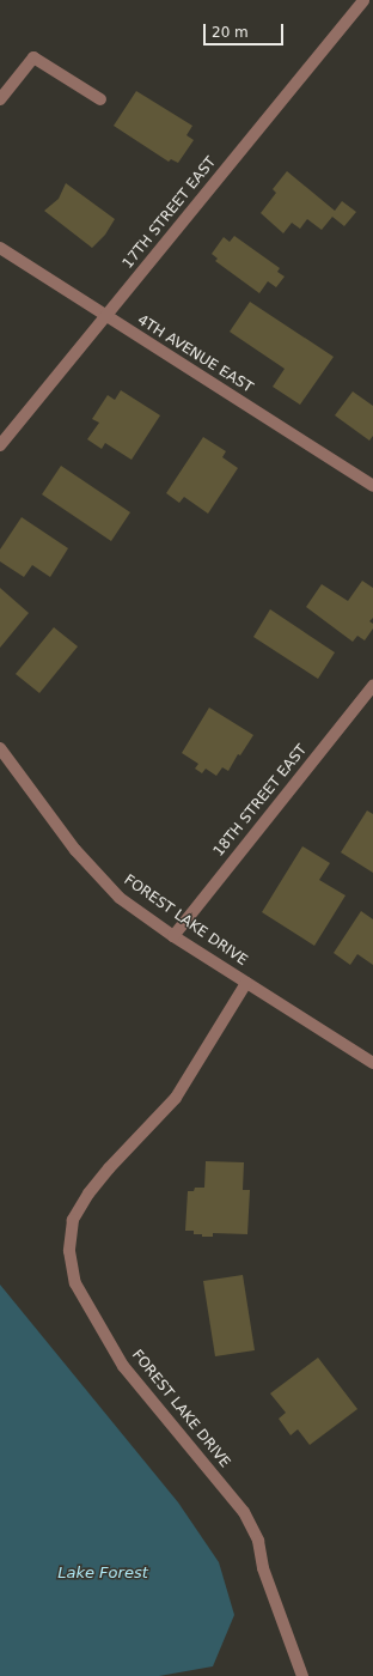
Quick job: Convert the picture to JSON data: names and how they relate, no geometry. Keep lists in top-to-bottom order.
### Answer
{
  "streets": {
    "street": [
      "17TH STREET EAST",
      "4TH AVENUE EAST",
      "18TH STREET EAST",
      "FOREST LAKE DRIVE"
    ]
  },
  "crossings": [
    ["17TH STREET EAST", "4TH AVENUE EAST"],
    ["18TH STREET EAST", "FOREST LAKE DRIVE"]
  ],
  "water": ["Lake Forest"],
  "scale_bar": "20 m"
}
